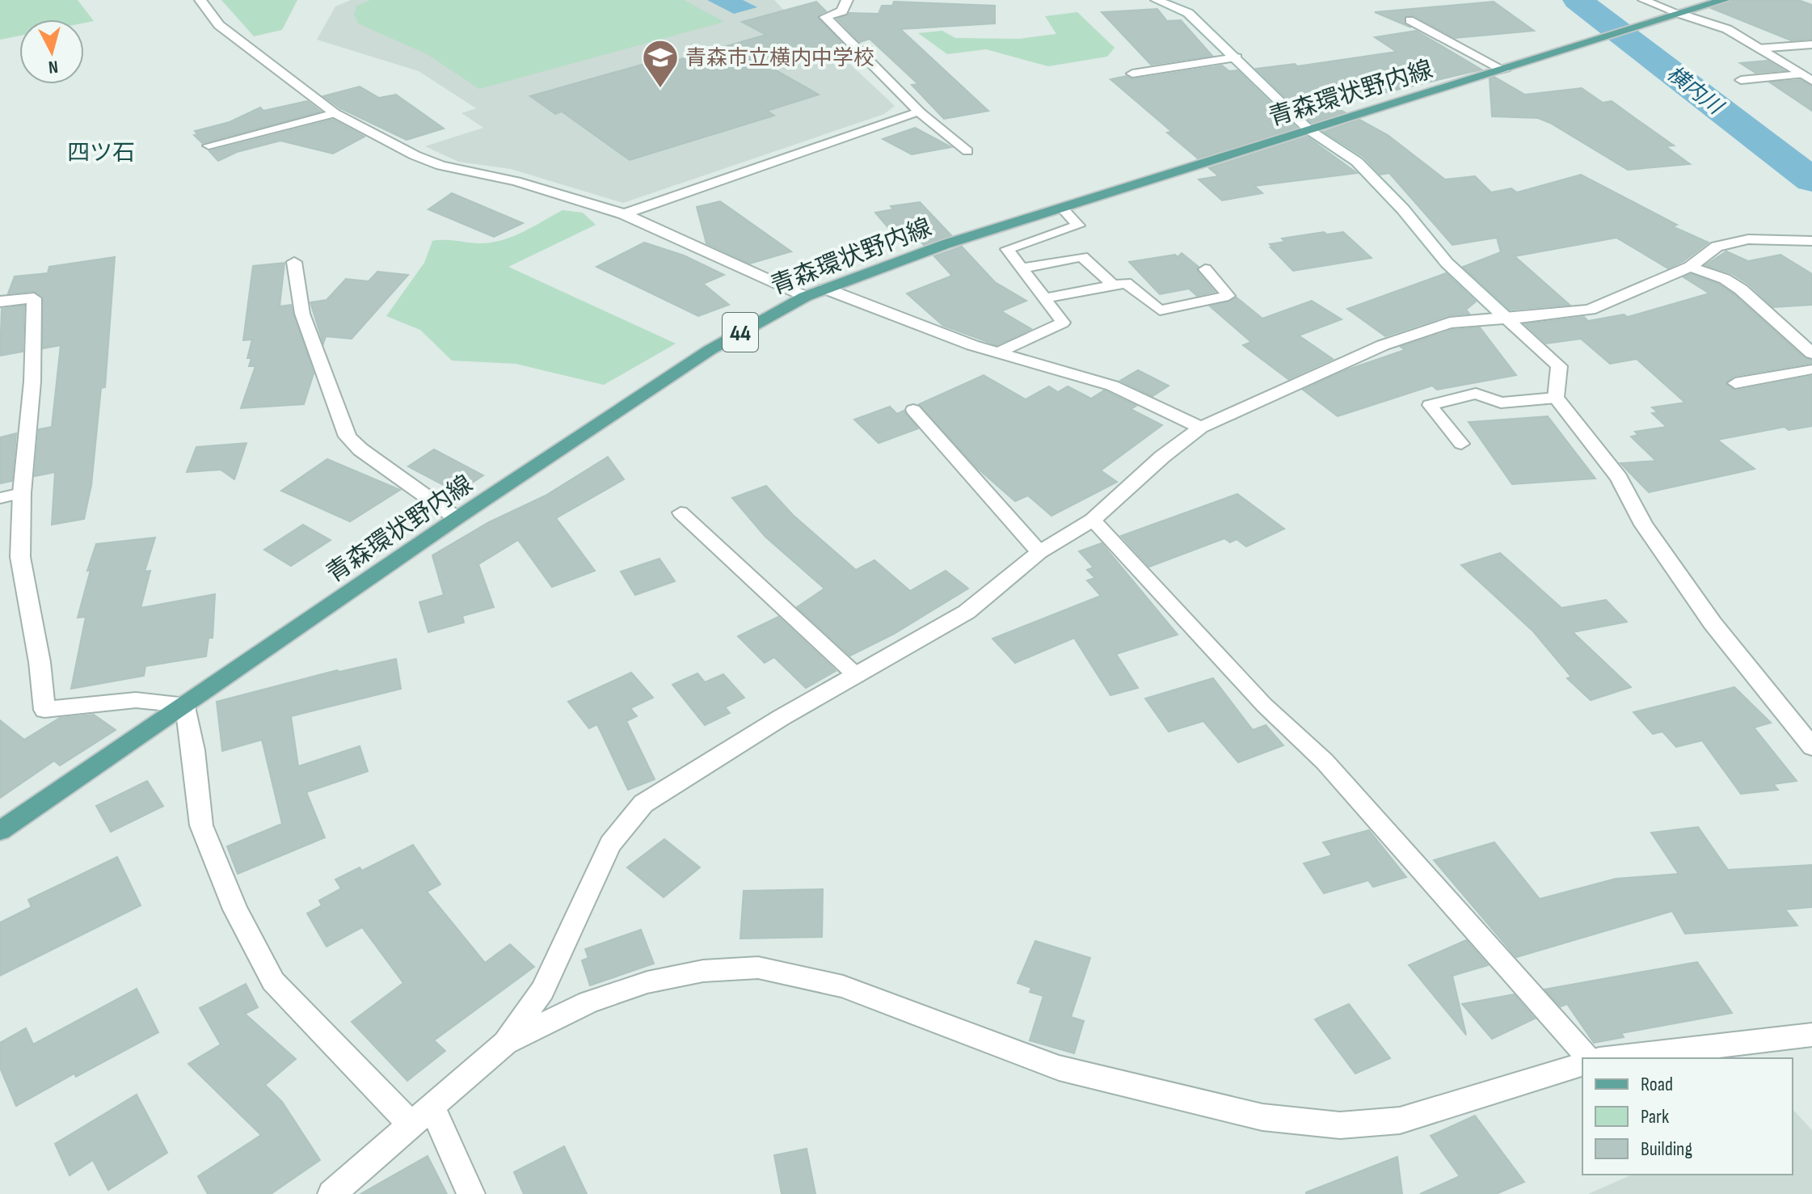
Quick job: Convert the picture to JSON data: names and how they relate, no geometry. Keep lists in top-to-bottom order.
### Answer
{
  "streets": {
    "main road": ["青森環状野内線", "44"]
  },
  "districts": ["四ツ石"],
  "water": ["横内川"],
  "places": {
    "school or university": ["青森市立横内中学校"]
  },
  "legend": ["Road", "Park", "Building"],
  "north": "bottom"
}
